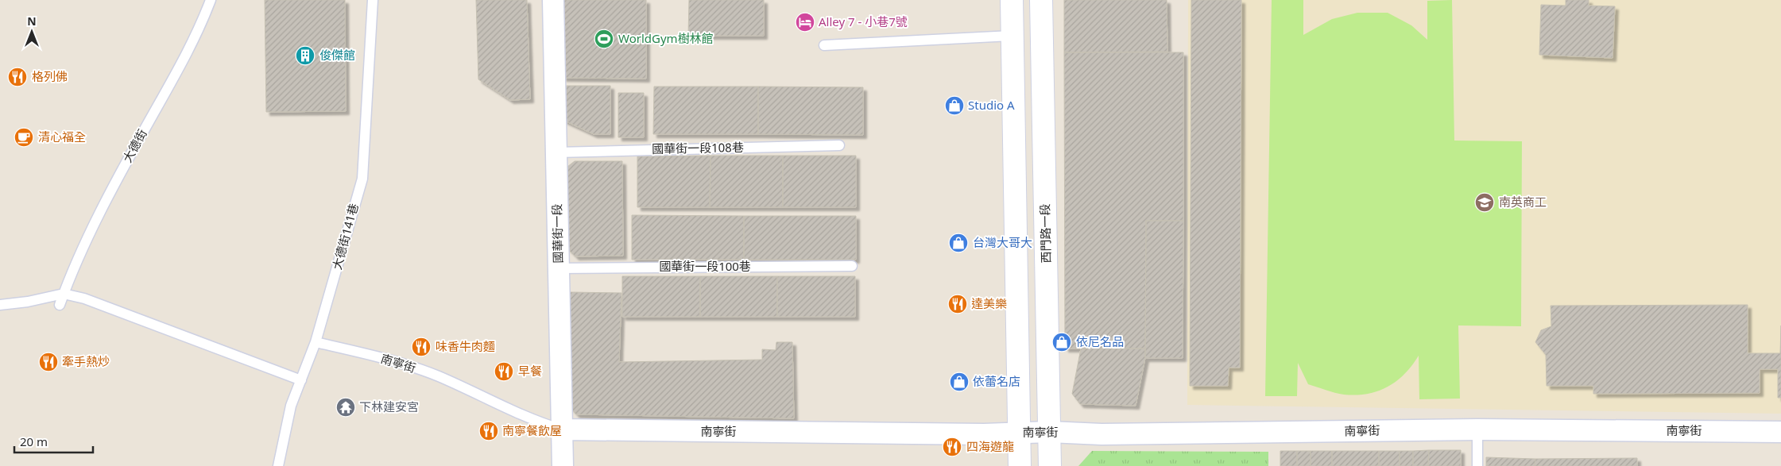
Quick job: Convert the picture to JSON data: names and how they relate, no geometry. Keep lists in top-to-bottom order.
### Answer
{
  "streets": {
    "street": ["國華街一段", "西門路一段", "南寧街"],
    "lane": [
      "大德街",
      "國華街一段108巷",
      "大德街141巷",
      "國華街一段100巷"
    ]
  },
  "crossings": [
    ["國華街一段108巷", "國華街一段"],
    ["國華街一段", "國華街一段100巷"],
    ["國華街一段", "南寧街"],
    ["西門路一段", "南寧街"],
    ["大德街141巷", "南寧街"]
  ],
  "places": {
    "hotel": ["Alley 7 - 小巷7號"],
    "sports": ["WorldGym樹林館"],
    "building": ["俊傑館"],
    "restaurant": [
      "格列佛",
      "達美樂",
      "味香牛肉麵",
      "牽手熱炒",
      "早餐",
      "南寧餐飲屋",
      "四海遊龍"
    ],
    "shop": [
      "Studio A",
      "台灣大哥大",
      "依尼名品",
      "依蕾名店"
    ],
    "cafe": ["清心福全"],
    "school or university": ["南英商工"],
    "temple": ["下林建安宮"]
  },
  "scale_bar": "20 m",
  "north": "top"
}
